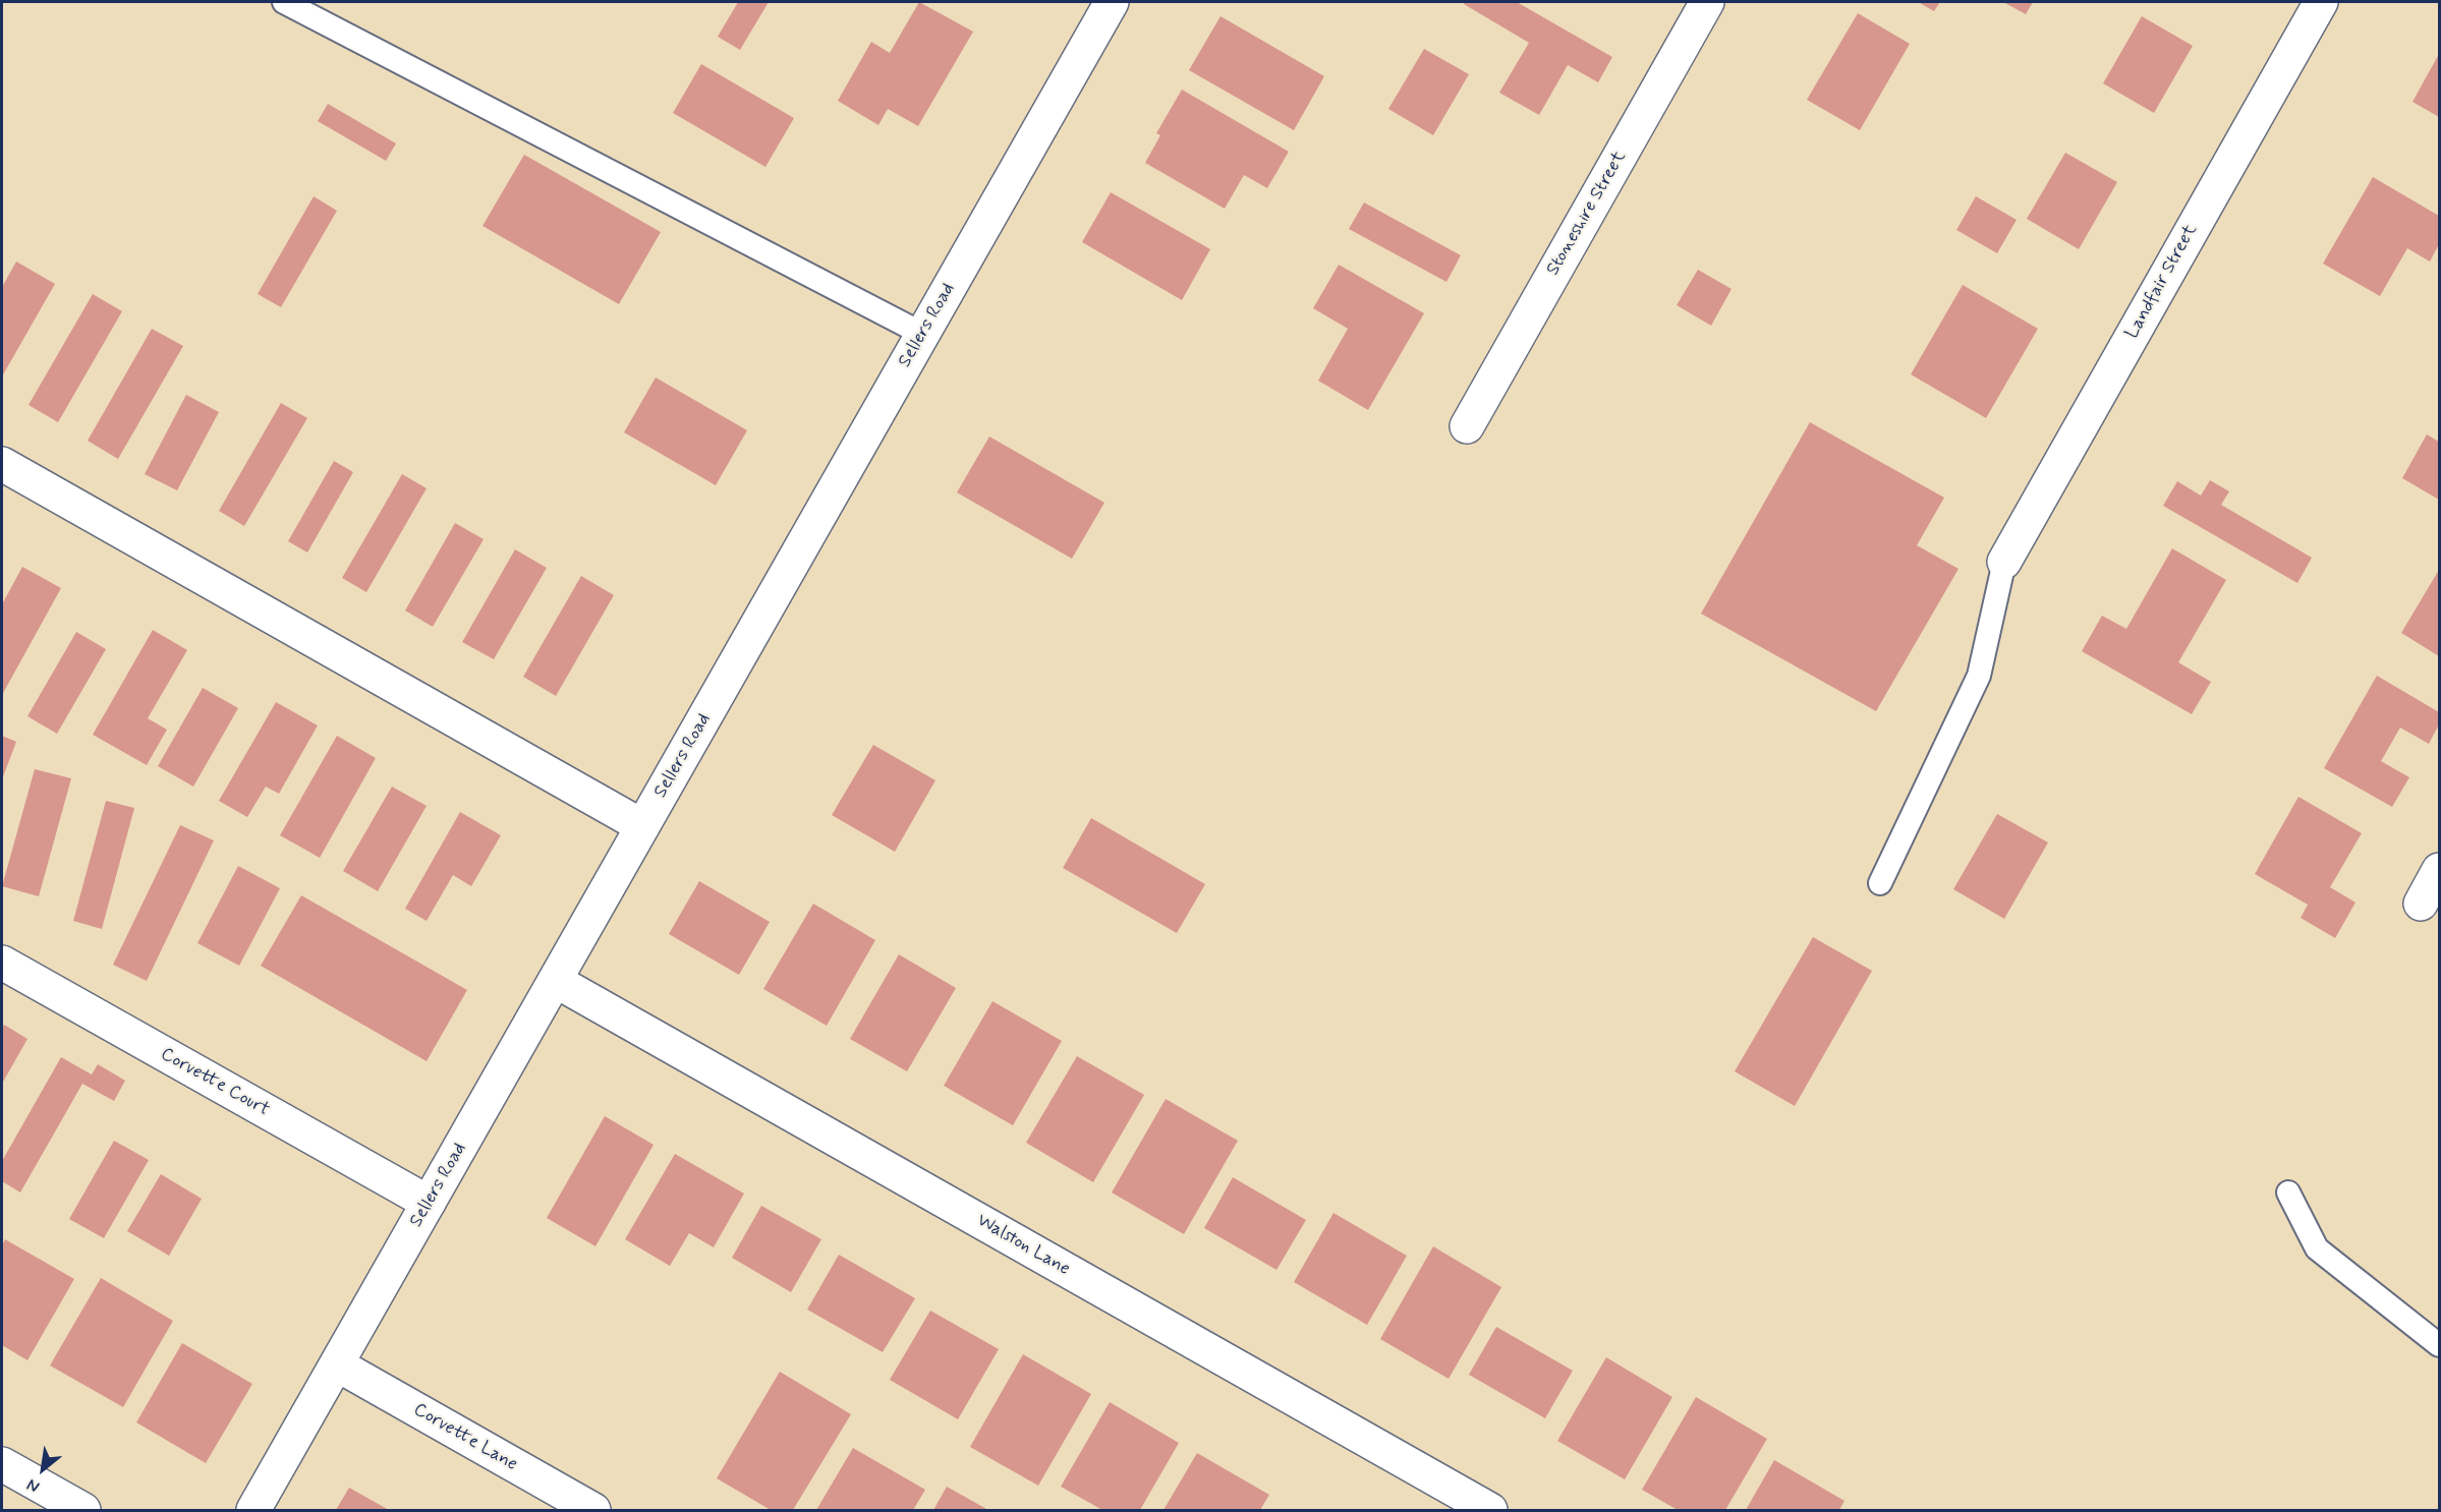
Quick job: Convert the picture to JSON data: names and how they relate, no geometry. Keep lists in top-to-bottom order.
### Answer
{
  "streets": {
    "street": [
      "Stoneshire Street",
      "Landfair Street",
      "Sellers Road",
      "Corvette Court",
      "Walston Lane",
      "Corvette Lane"
    ]
  },
  "crossings": [
    ["Sellers Road", "Corvette Court"],
    ["Sellers Road", "Walston Lane"],
    ["Sellers Road", "Corvette Lane"]
  ],
  "north": "bottom left"
}
